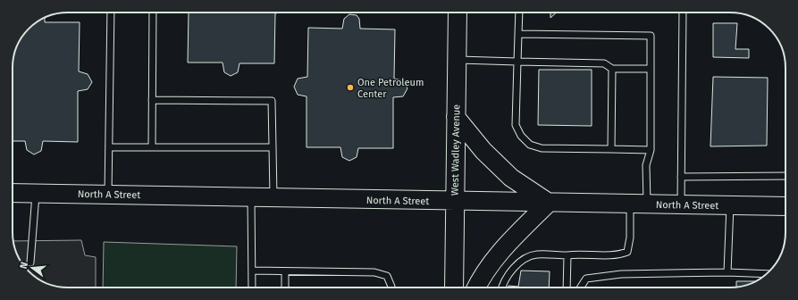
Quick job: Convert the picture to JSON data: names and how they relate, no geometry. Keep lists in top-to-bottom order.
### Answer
{
  "streets": {
    "main road": ["West Wadley Avenue", "North A Street"]
  },
  "crossings": [
    ["West Wadley Avenue", "North A Street"]
  ],
  "places": ["One Petroleum Center"],
  "north": "left"
}
